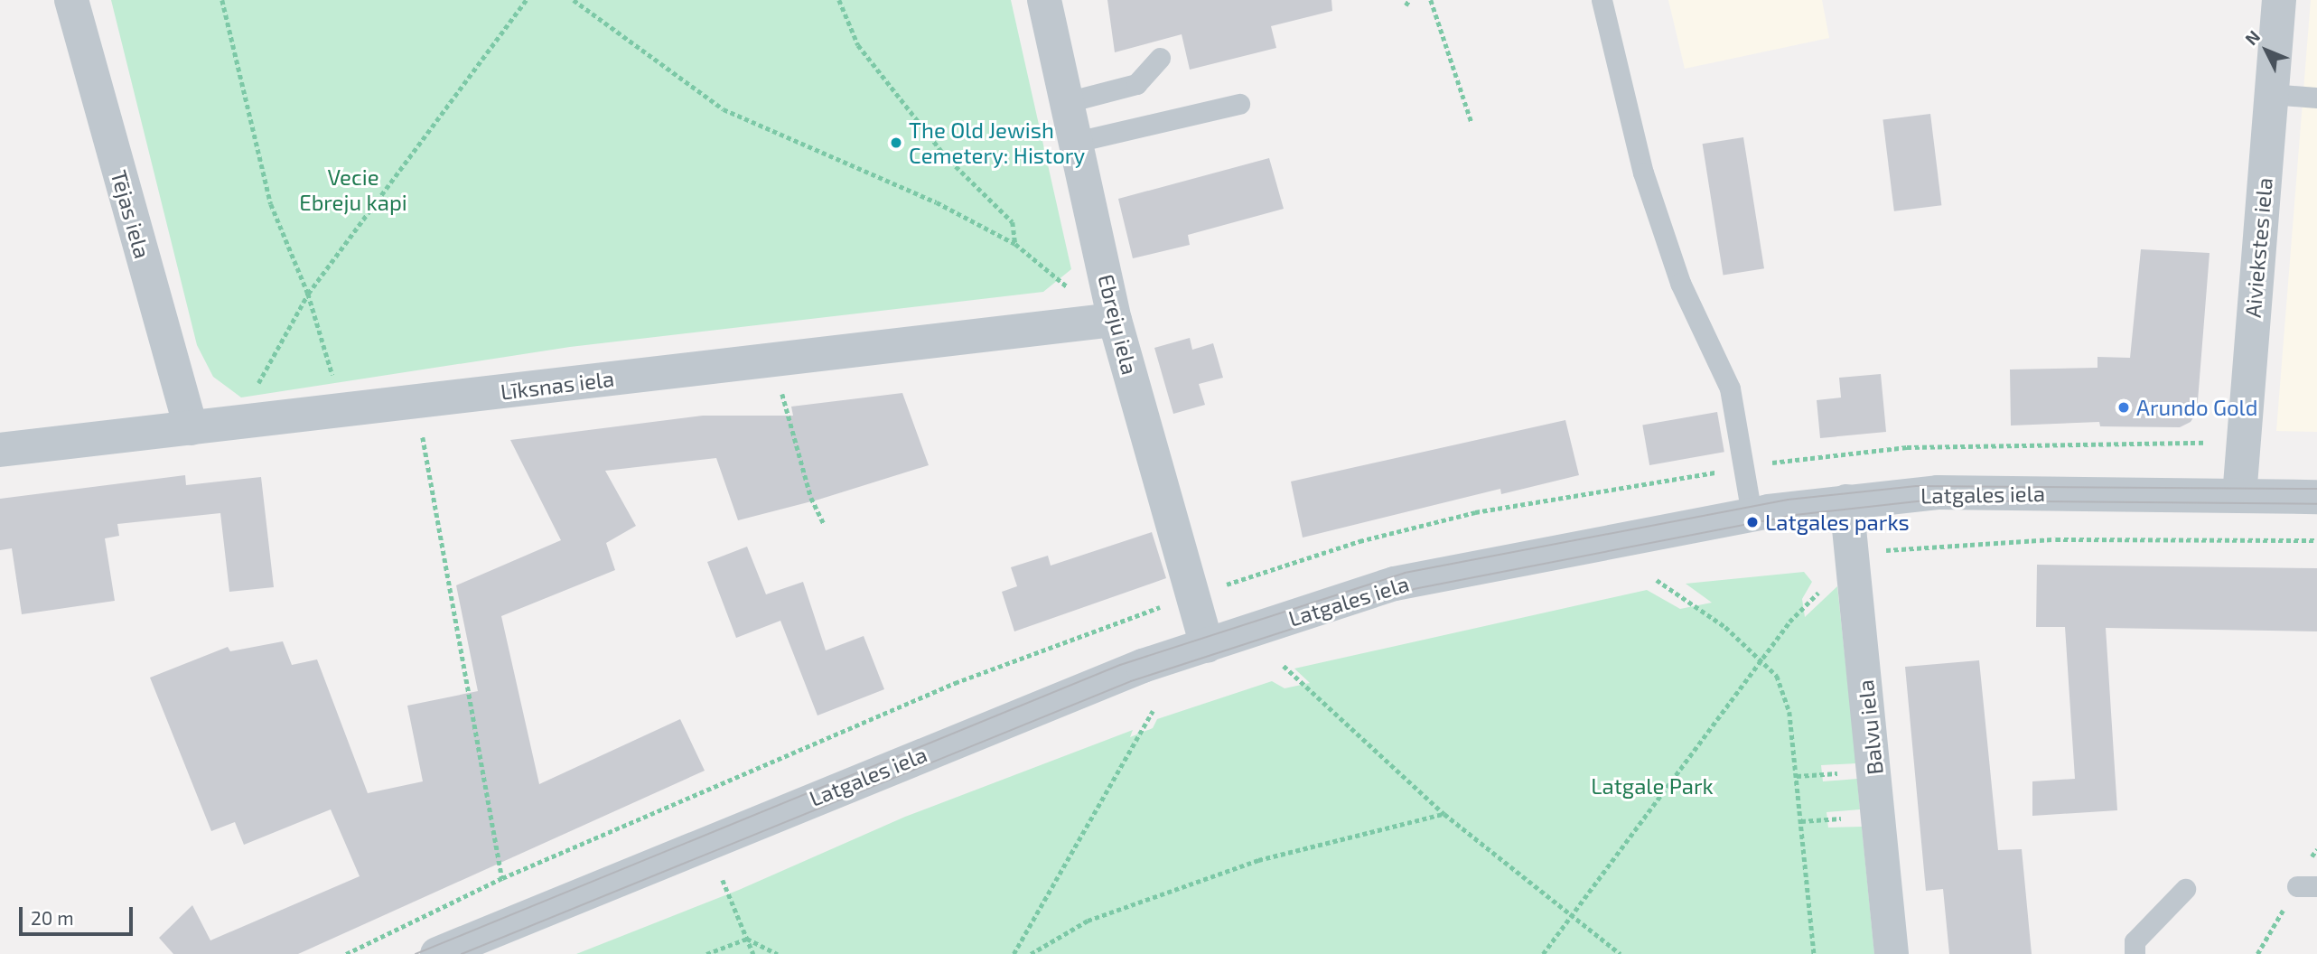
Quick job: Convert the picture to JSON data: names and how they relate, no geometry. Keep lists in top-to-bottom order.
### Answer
{
  "streets": {
    "street": [
      "Tējas iela",
      "Aiviekstes iela",
      "Ebreju iela",
      "Līksnas iela",
      "Latgales iela",
      "Balvu iela"
    ]
  },
  "crossings": [
    ["Tējas iela", "Līksnas iela"],
    ["Aiviekstes iela", "Latgales iela"],
    ["Ebreju iela", "Līksnas iela"],
    ["Ebreju iela", "Latgales iela"],
    ["Latgales iela", "Balvu iela"]
  ],
  "parks": ["Vecie Ebreju kapi", "Latgale Park"],
  "places": ["The Old Jewish Cemetery: History", "Arundo Gold", "Latgales parks"],
  "scale_bar": "20 m",
  "north": "top left"
}
